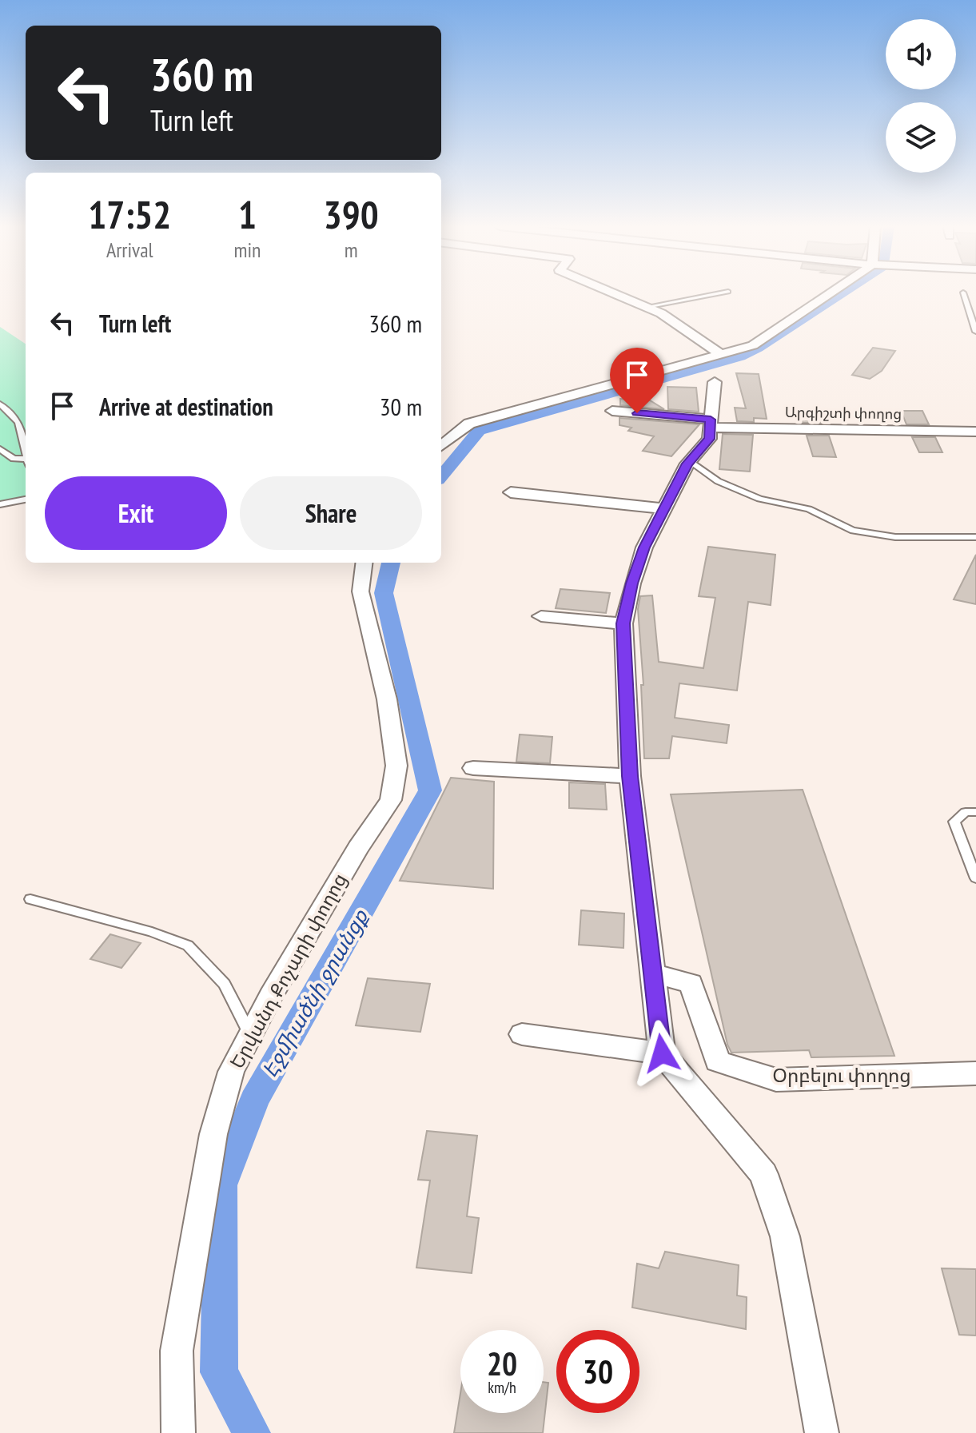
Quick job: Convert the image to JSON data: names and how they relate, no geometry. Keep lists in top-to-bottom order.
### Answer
{
  "streets": {
    "street": ["Արգիշտի փողոց", "Երվանդ Քոչարի փողոց", "Օրբելու փողոց"]
  },
  "water": ["Էջմիածնի ջրանցք"],
  "page": {
    "turn": ["360 m", "Turn left"],
    "eta": [
      "17:52",
      "Arrival",
      "1",
      "min",
      "390",
      "m"
    ],
    "list": [
      {
        "name": "Turn left",
        "value": "360 m"
      },
      {
        "name": "Arrive at destination",
        "value": "30 m"
      }
    ],
    "buttons": ["Exit", "Share"],
    "speed": "20 km/h",
    "limit": "30"
  }
}
